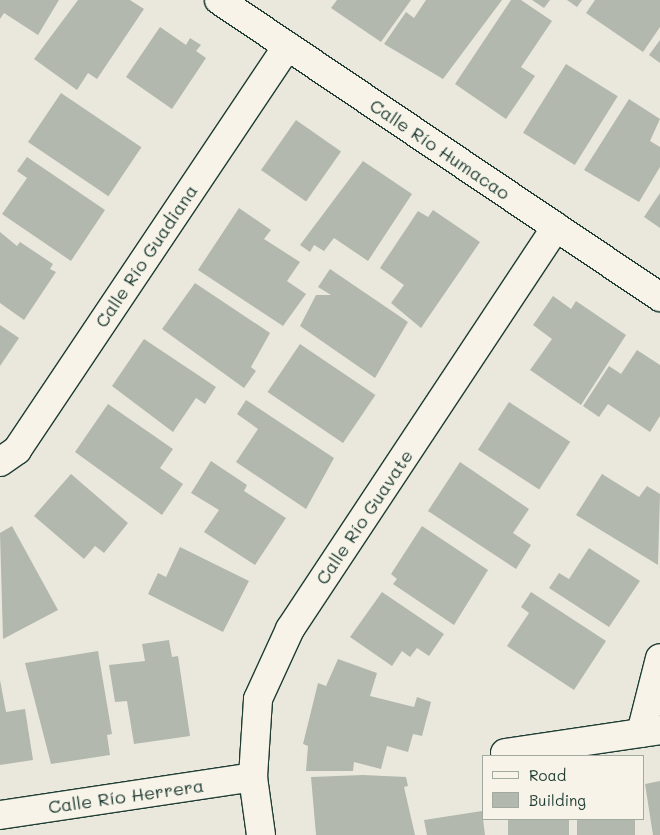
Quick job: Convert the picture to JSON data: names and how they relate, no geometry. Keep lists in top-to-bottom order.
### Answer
{
  "streets": {
    "street": [
      "Calle Río Humacao",
      "Calle Río Guadiana",
      "Calle Río Guavate",
      "Calle Río Herrera"
    ]
  },
  "crossings": [
    ["Calle Río Humacao", "Calle Río Guadiana"],
    ["Calle Río Humacao", "Calle Río Guavate"],
    ["Calle Río Guavate", "Calle Río Herrera"]
  ],
  "legend": ["Road", "Building"]
}
